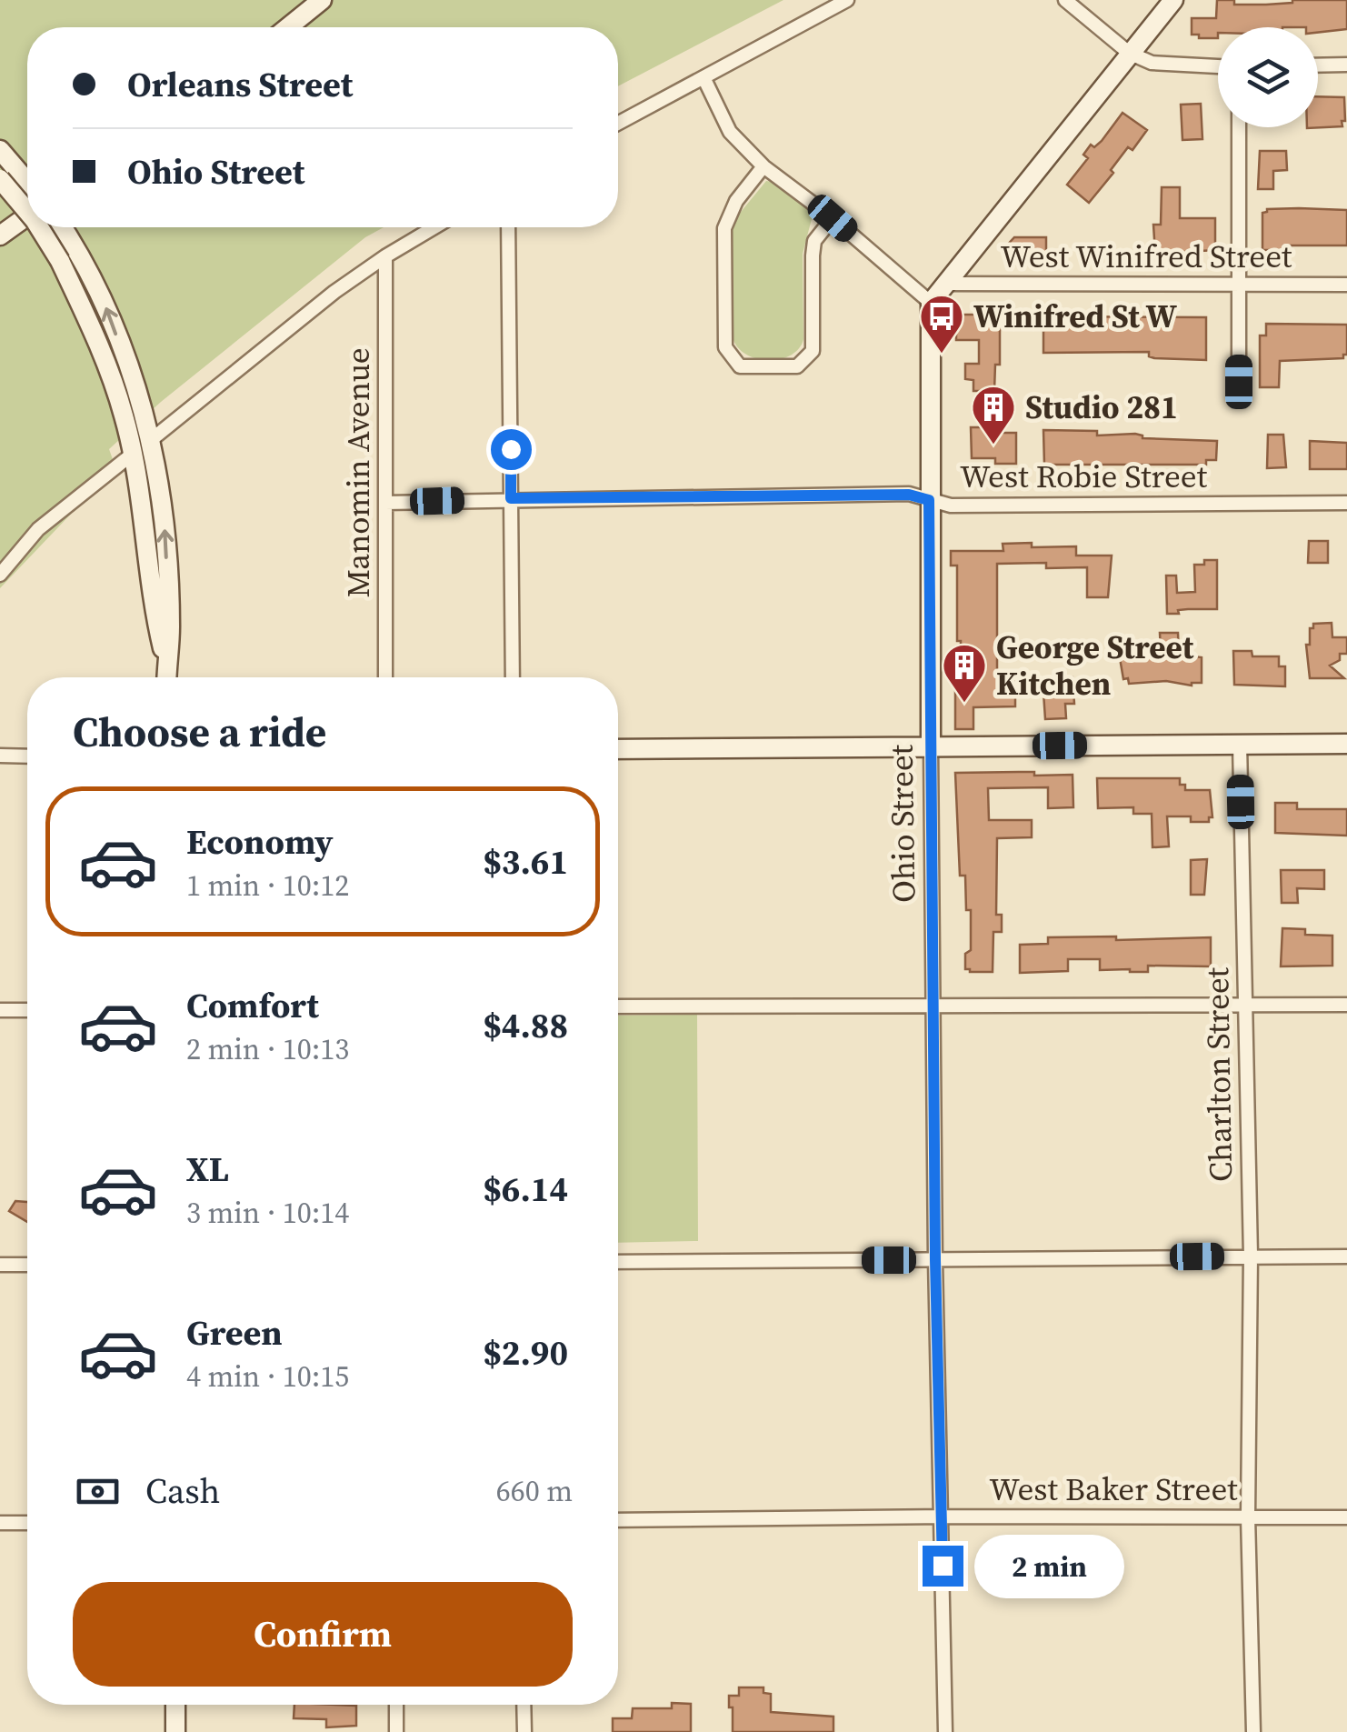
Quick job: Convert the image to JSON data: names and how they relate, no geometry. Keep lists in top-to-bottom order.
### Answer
{
  "streets": {
    "street": [
      "West Winifred Street",
      "Manomin Avenue",
      "West Robie Street",
      "Ohio Street",
      "Charlton Street",
      "West Baker Street"
    ]
  },
  "crossings": [
    ["Manomin Avenue", "West Robie Street"],
    ["West Robie Street", "Ohio Street"],
    ["Ohio Street", "West Baker Street"],
    ["Charlton Street", "West Baker Street"]
  ],
  "places": {
    "bus stop": ["Winifred St W"],
    "building": ["Studio 281", "George Street Kitchen"]
  },
  "page": {
    "banner": ["Orleans Street", "Ohio Street"],
    "heading": "Choose a ride",
    "list": [
      {
        "name": "Economy",
        "note": "1 min · 10:12",
        "value": "$3.61"
      },
      {
        "name": "Comfort",
        "note": "2 min · 10:13",
        "value": "$4.88"
      },
      {
        "name": "XL",
        "note": "3 min · 10:14",
        "value": "$6.14"
      },
      {
        "name": "Green",
        "note": "4 min · 10:15",
        "value": "$2.90"
      }
    ],
    "pay": ["Cash", "660 m"],
    "bubble": "2 min",
    "buttons": "Confirm"
  }
}
